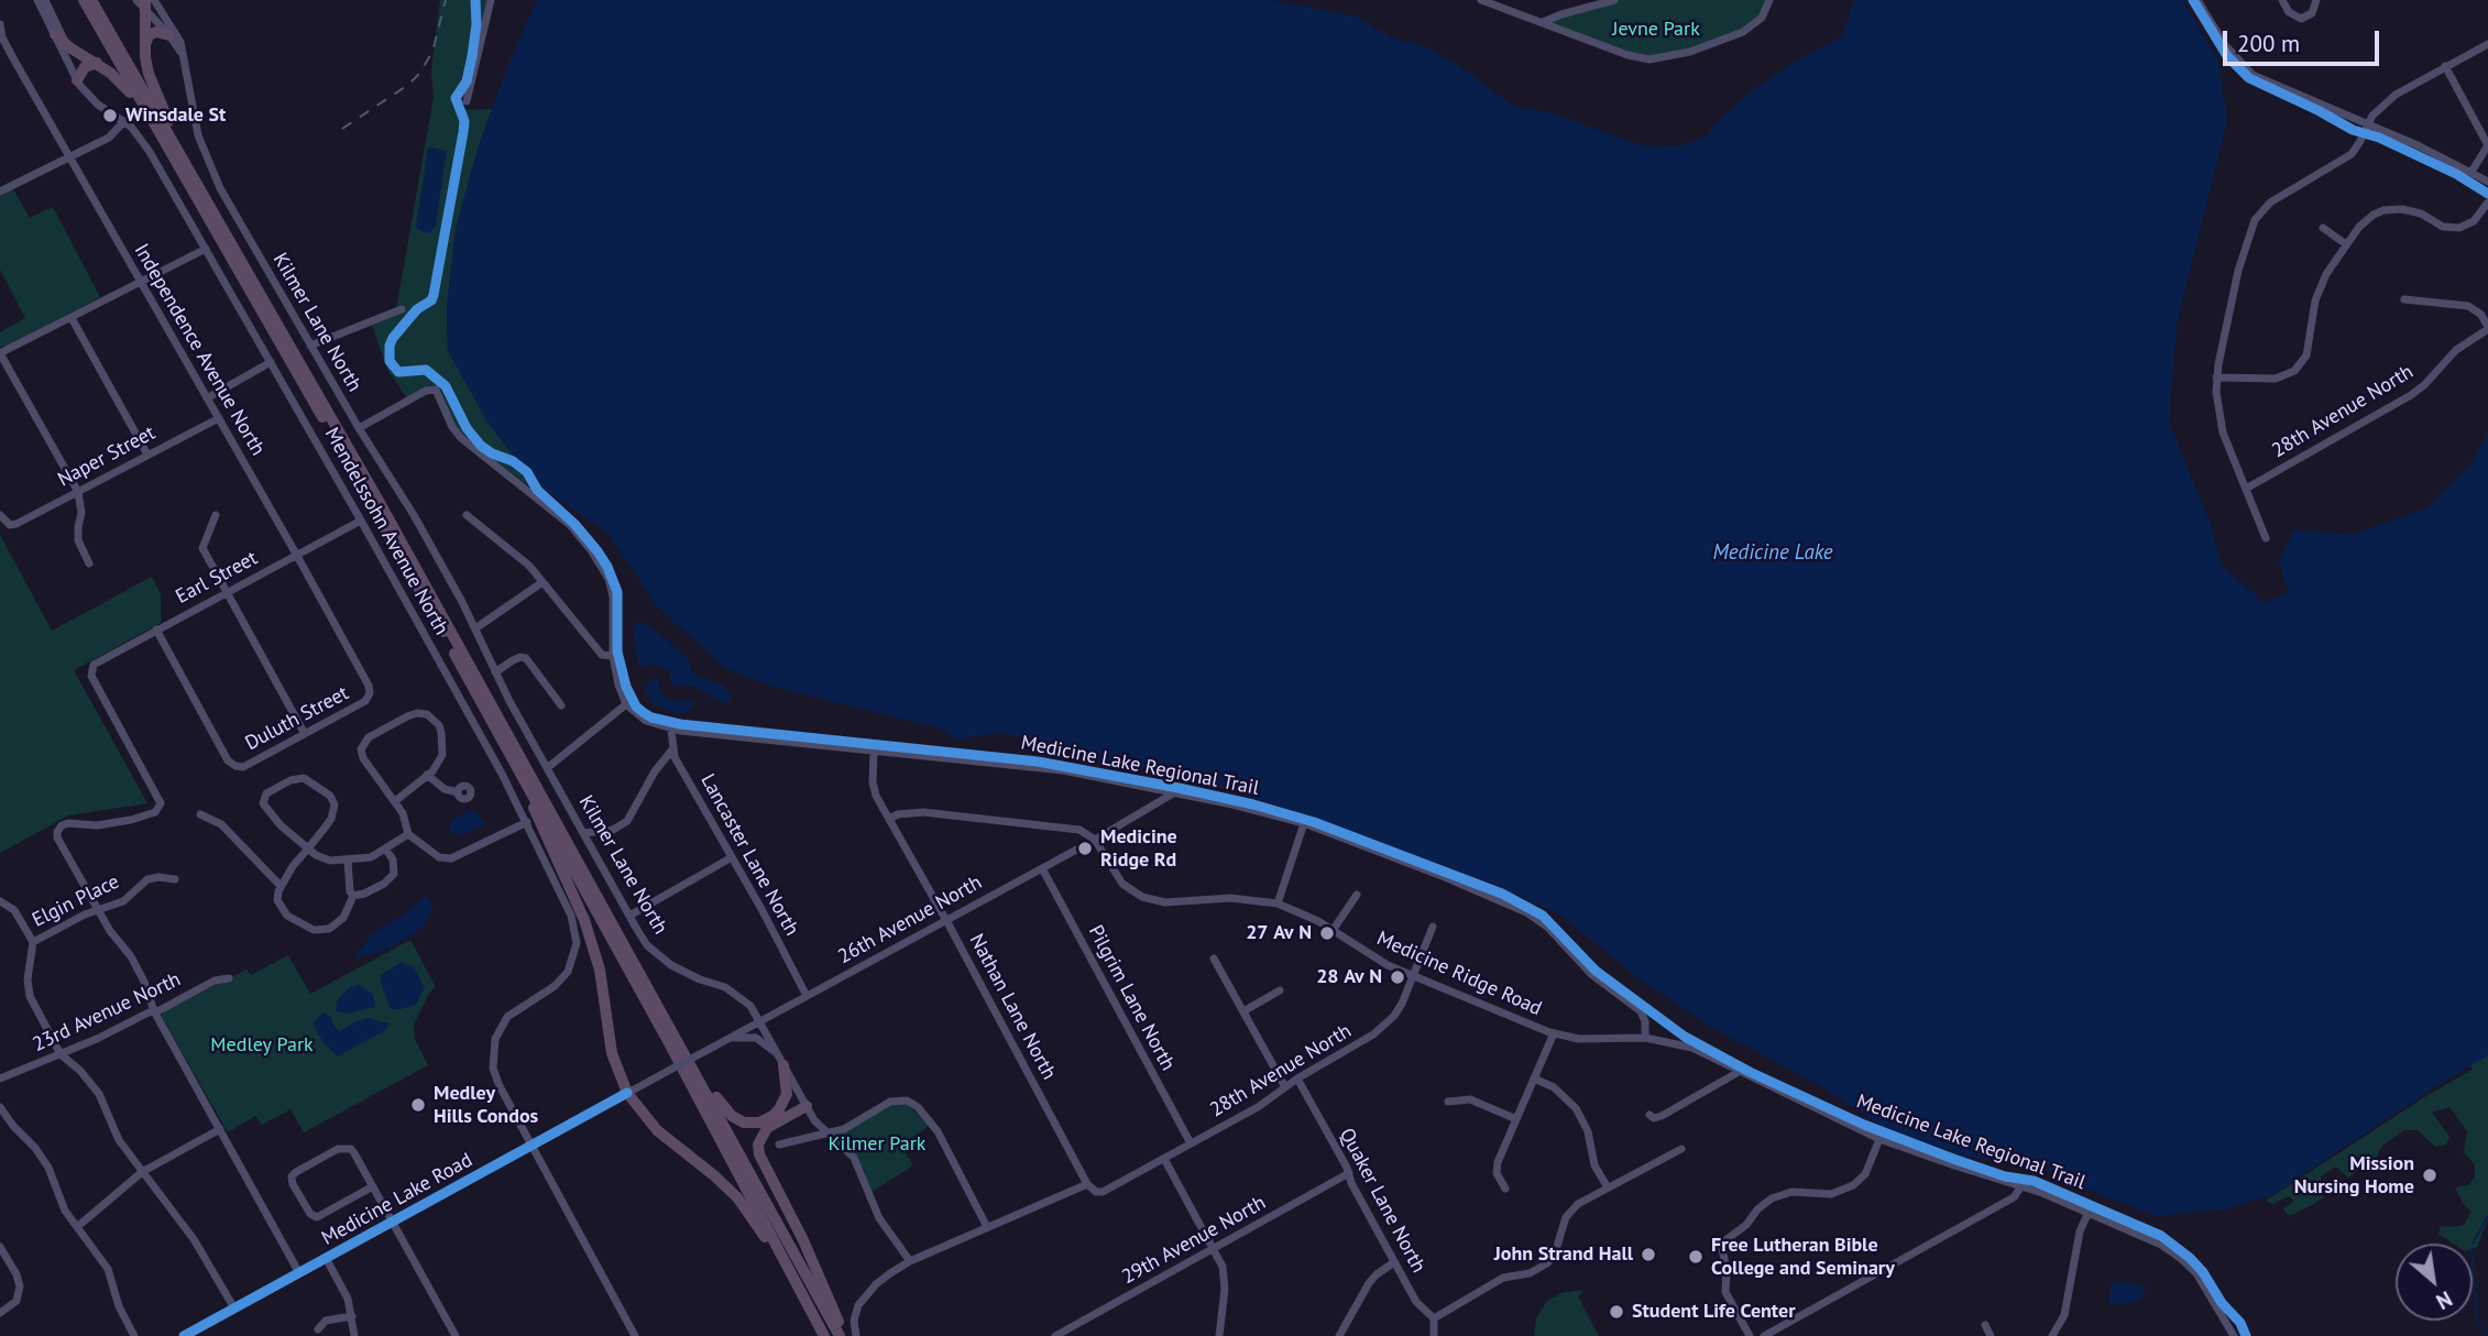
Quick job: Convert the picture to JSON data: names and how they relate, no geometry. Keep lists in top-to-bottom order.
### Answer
{
  "streets": {
    "street": [
      "Kilmer Lane North",
      "Independence Avenue North",
      "28th Avenue North",
      "Naper Street",
      "Mendelssohn Avenue North",
      "Earl Street",
      "Duluth Street",
      "Lancaster Lane North",
      "Elgin Place",
      "26th Avenue North",
      "Medicine Ridge Road",
      "Pilgrim Lane North",
      "Nathan Lane North",
      "23rd Avenue North",
      "Medicine Lake Road",
      "Quaker Lane North",
      "29th Avenue North"
    ],
    "cycle path": ["Medicine Lake Regional Trail"]
  },
  "crossings": [
    ["Kilmer Lane North", "26th Avenue North"],
    ["Independence Avenue North", "Naper Street"],
    ["Independence Avenue North", "Earl Street"],
    ["Independence Avenue North", "Duluth Street"],
    ["28th Avenue North", "Medicine Ridge Road"],
    ["28th Avenue North", "Pilgrim Lane North"],
    ["28th Avenue North", "Nathan Lane North"],
    ["28th Avenue North", "Quaker Lane North"],
    ["Mendelssohn Avenue North", "Earl Street"],
    ["Mendelssohn Avenue North", "Medicine Lake Road"],
    ["Earl Street", "Duluth Street"],
    ["Earl Street", "Elgin Place"],
    ["Lancaster Lane North", "26th Avenue North"],
    ["26th Avenue North", "Medicine Ridge Road"],
    ["26th Avenue North", "Pilgrim Lane North"],
    ["26th Avenue North", "Nathan Lane North"],
    ["26th Avenue North", "Medicine Lake Road"],
    ["Quaker Lane North", "29th Avenue North"]
  ],
  "water": ["Medicine Lake"],
  "parks": ["Jevne Park", "Medley Park", "Kilmer Park"],
  "places": [
    "Winsdale St",
    "Medicine Ridge Rd",
    "27 Av N",
    "28 Av N",
    "Medley Hills Condos",
    "Mission Nursing Home",
    "John Strand Hall",
    "Free Lutheran Bible College and Seminary",
    "Student Life Center"
  ],
  "scale_bar": "200 m",
  "north": "bottom right"
}
